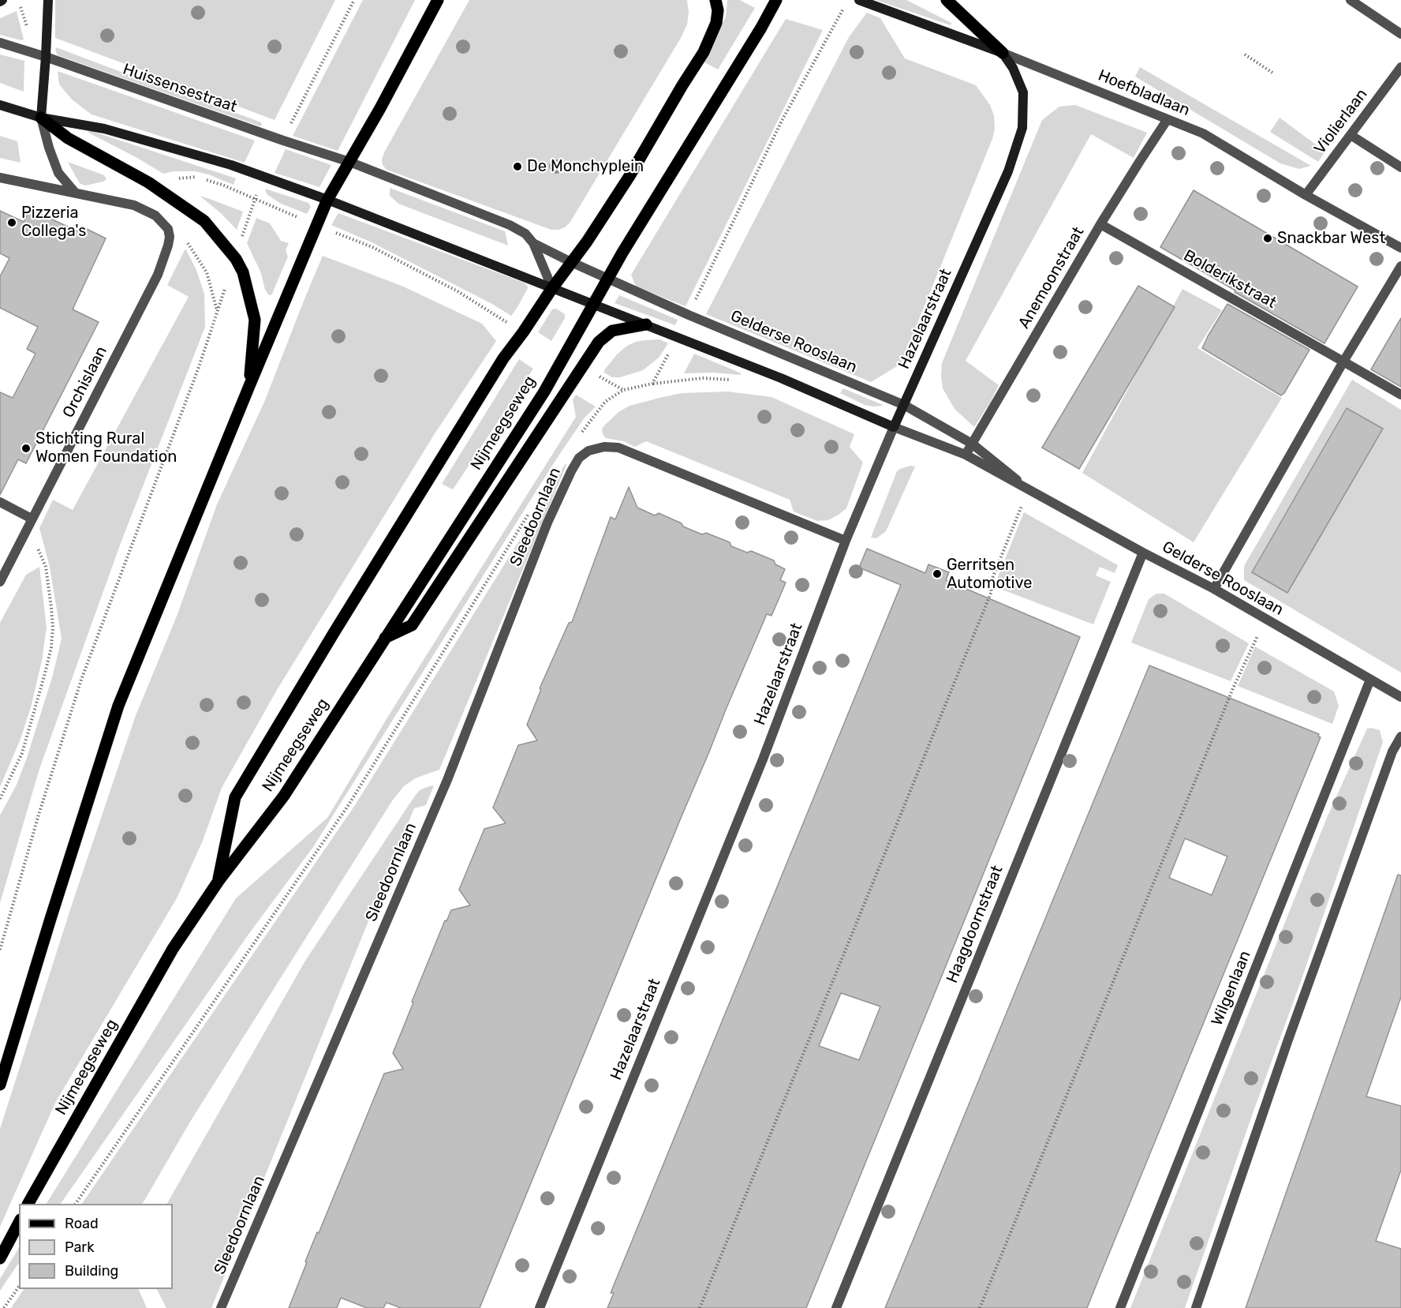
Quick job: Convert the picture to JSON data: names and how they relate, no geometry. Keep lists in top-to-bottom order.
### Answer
{
  "streets": {
    "main road": ["Nijmeegseweg"],
    "street": [
      "Huissensestraat",
      "Hoefbladlaan",
      "Violierlaan",
      "Anemoonstraat",
      "Bolderikstraat",
      "Hazelaarstraat",
      "Gelderse Rooslaan",
      "Orchislaan",
      "Sleedoornlaan",
      "Haagdoornstraat",
      "Wilgenlaan"
    ]
  },
  "crossings": [
    ["Hoefbladlaan", "Violierlaan"],
    ["Hoefbladlaan", "Anemoonstraat"],
    ["Hoefbladlaan", "Hazelaarstraat"],
    ["Anemoonstraat", "Bolderikstraat"],
    ["Anemoonstraat", "Gelderse Rooslaan"],
    ["Hazelaarstraat", "Gelderse Rooslaan"],
    ["Hazelaarstraat", "Sleedoornlaan"],
    ["Gelderse Rooslaan", "Nijmeegseweg"],
    ["Gelderse Rooslaan", "Haagdoornstraat"],
    ["Gelderse Rooslaan", "Wilgenlaan"]
  ],
  "places": [
    "De Monchyplein",
    "Pizzeria Collega's",
    "Snackbar West",
    "Stichting Rural Women Foundation",
    "Gerritsen Automotive"
  ],
  "legend": ["Road", "Park", "Building"]
}
